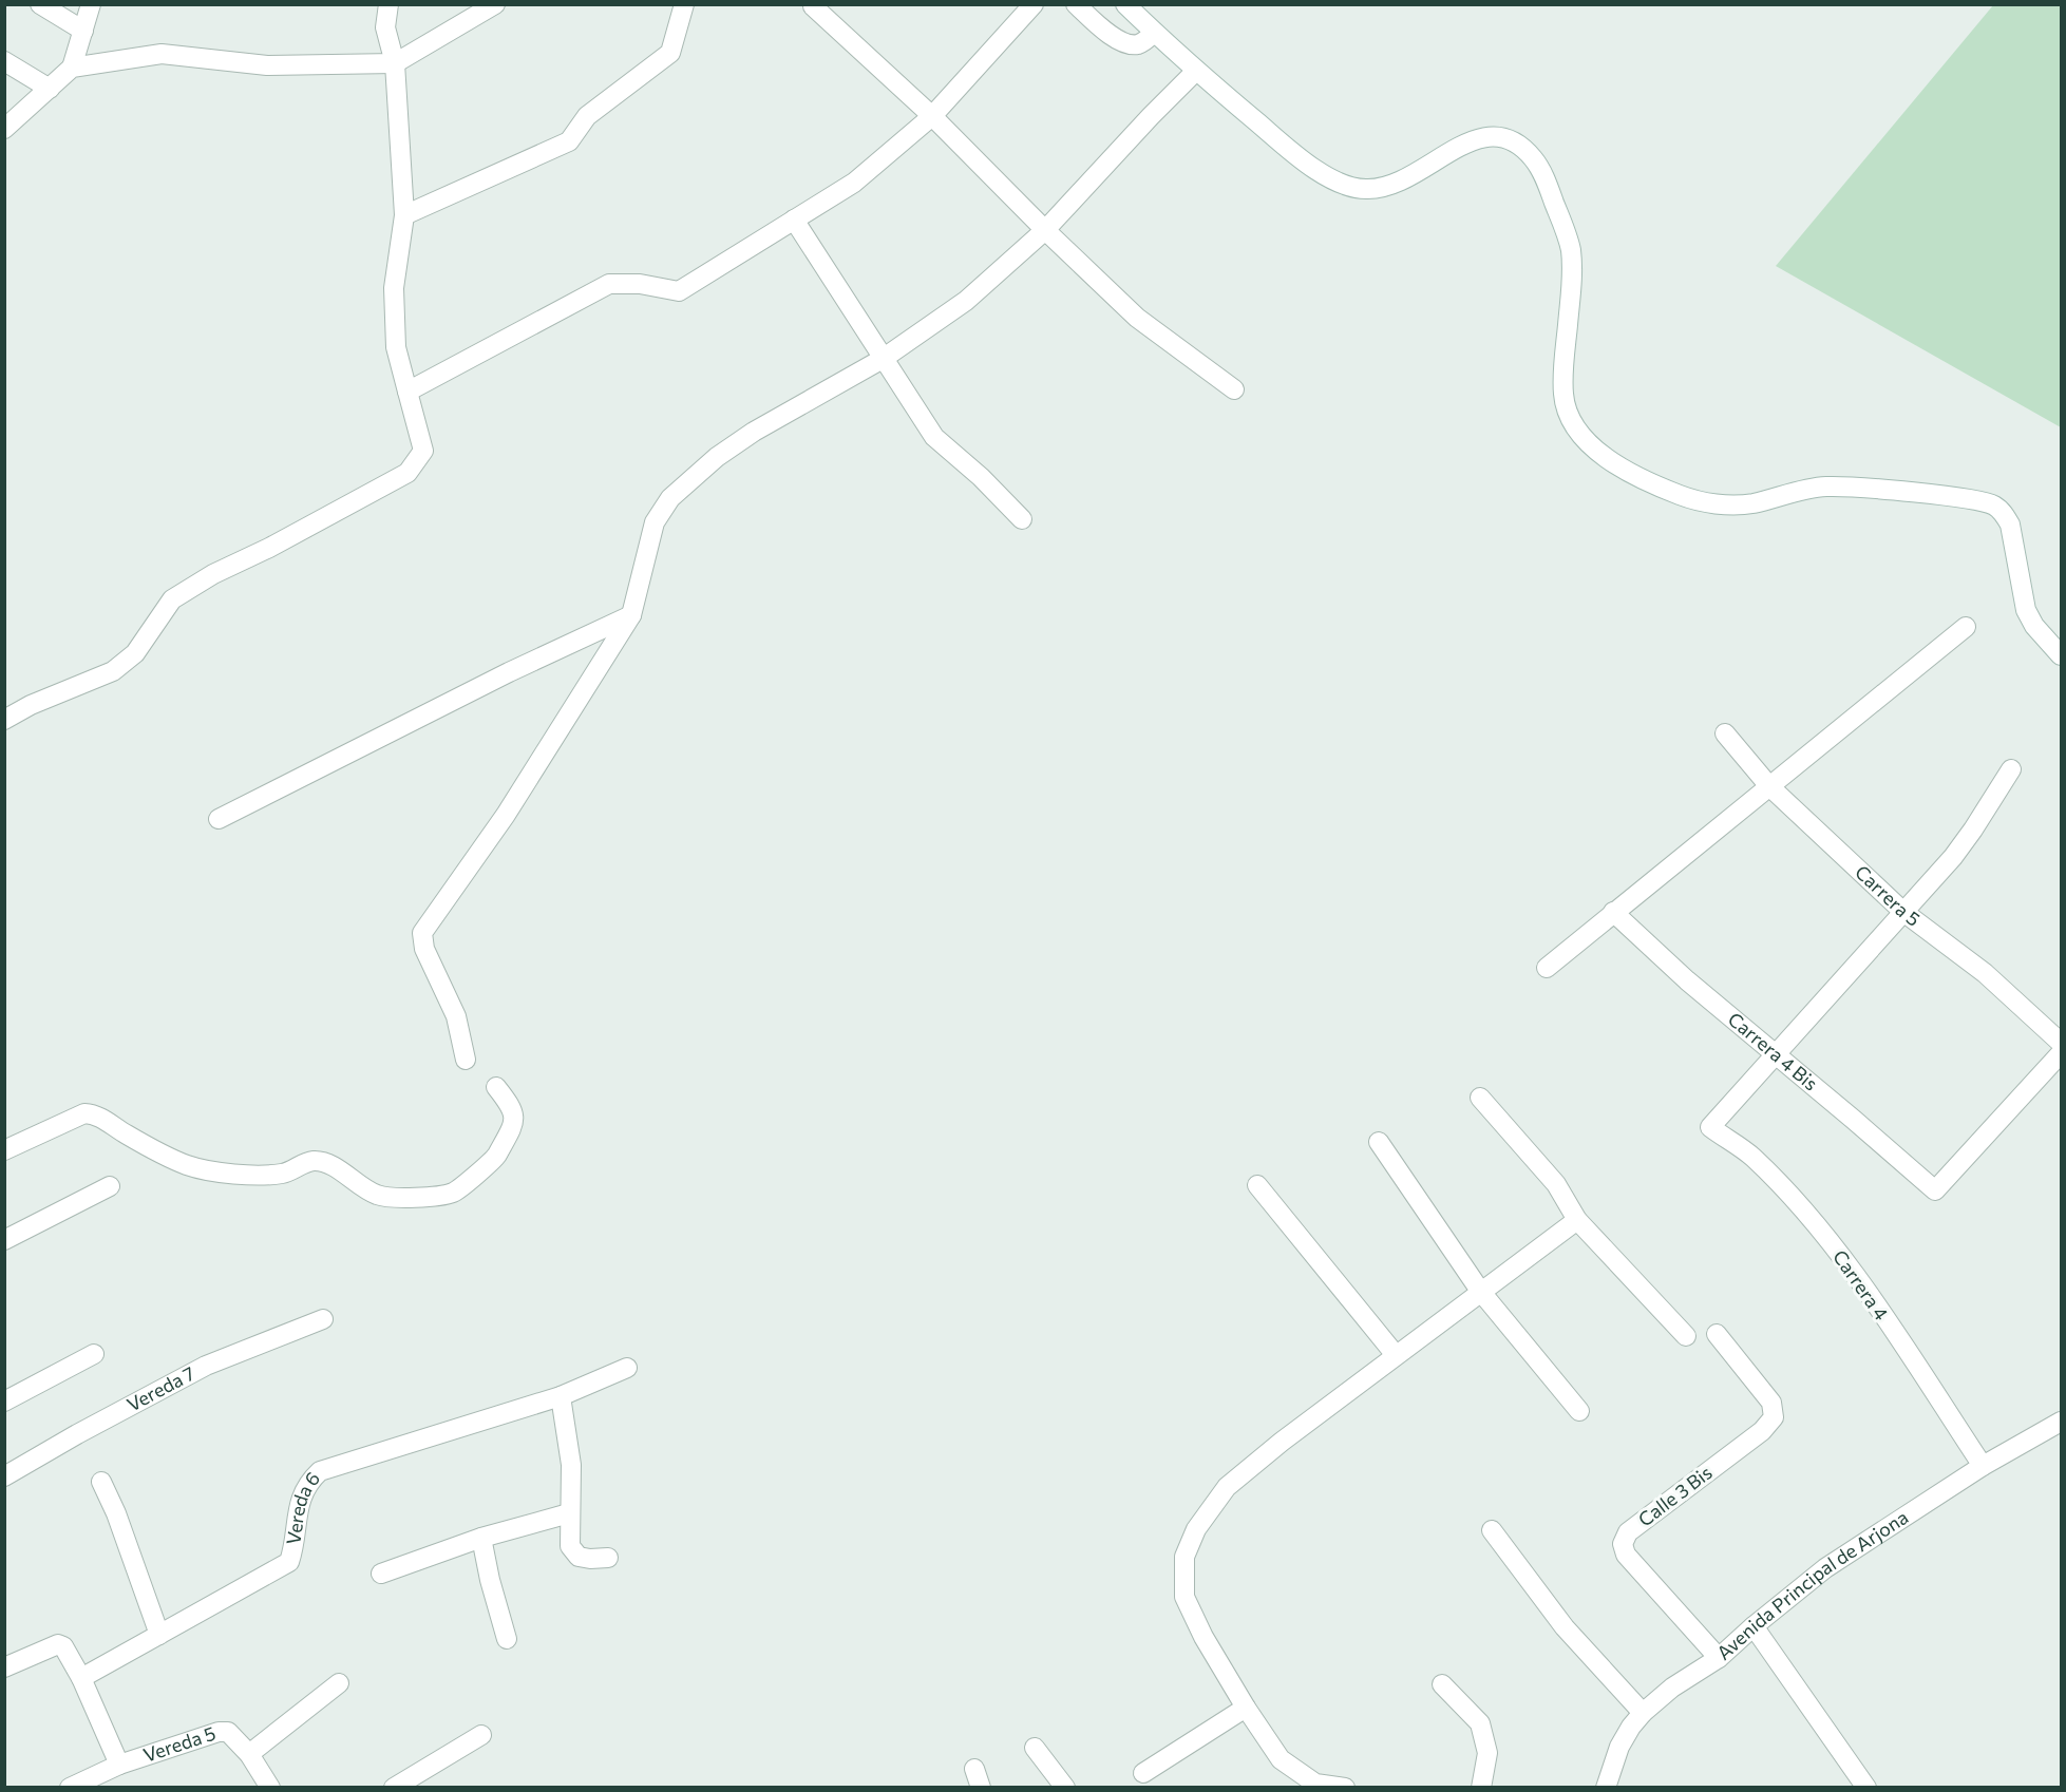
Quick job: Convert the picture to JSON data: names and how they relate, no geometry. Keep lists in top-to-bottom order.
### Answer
{
  "streets": {
    "street": [
      "Carrera 5",
      "Carrera 4 Bis",
      "Carrera 4",
      "Vereda 7",
      "Calle 3 Bis",
      "Vereda 6",
      "Avenida Principal de Arjona",
      "Vereda 5"
    ]
  },
  "crossings": [
    ["Carrera 4 Bis", "Carrera 4"],
    ["Carrera 4", "Avenida Principal de Arjona"],
    ["Calle 3 Bis", "Avenida Principal de Arjona"]
  ]
}
